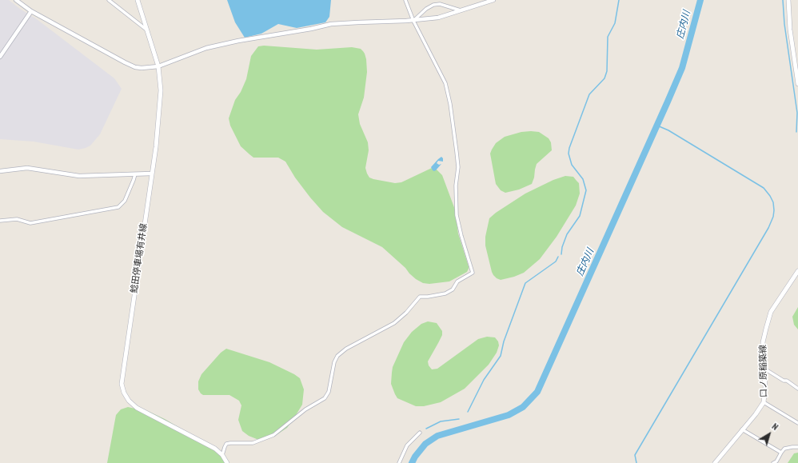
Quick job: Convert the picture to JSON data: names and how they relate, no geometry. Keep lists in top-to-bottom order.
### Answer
{
  "streets": {
    "main road": ["鯰田停車場有井線", "口ノ原稲築線"]
  },
  "water": ["庄内川"],
  "north": "top right"
}
